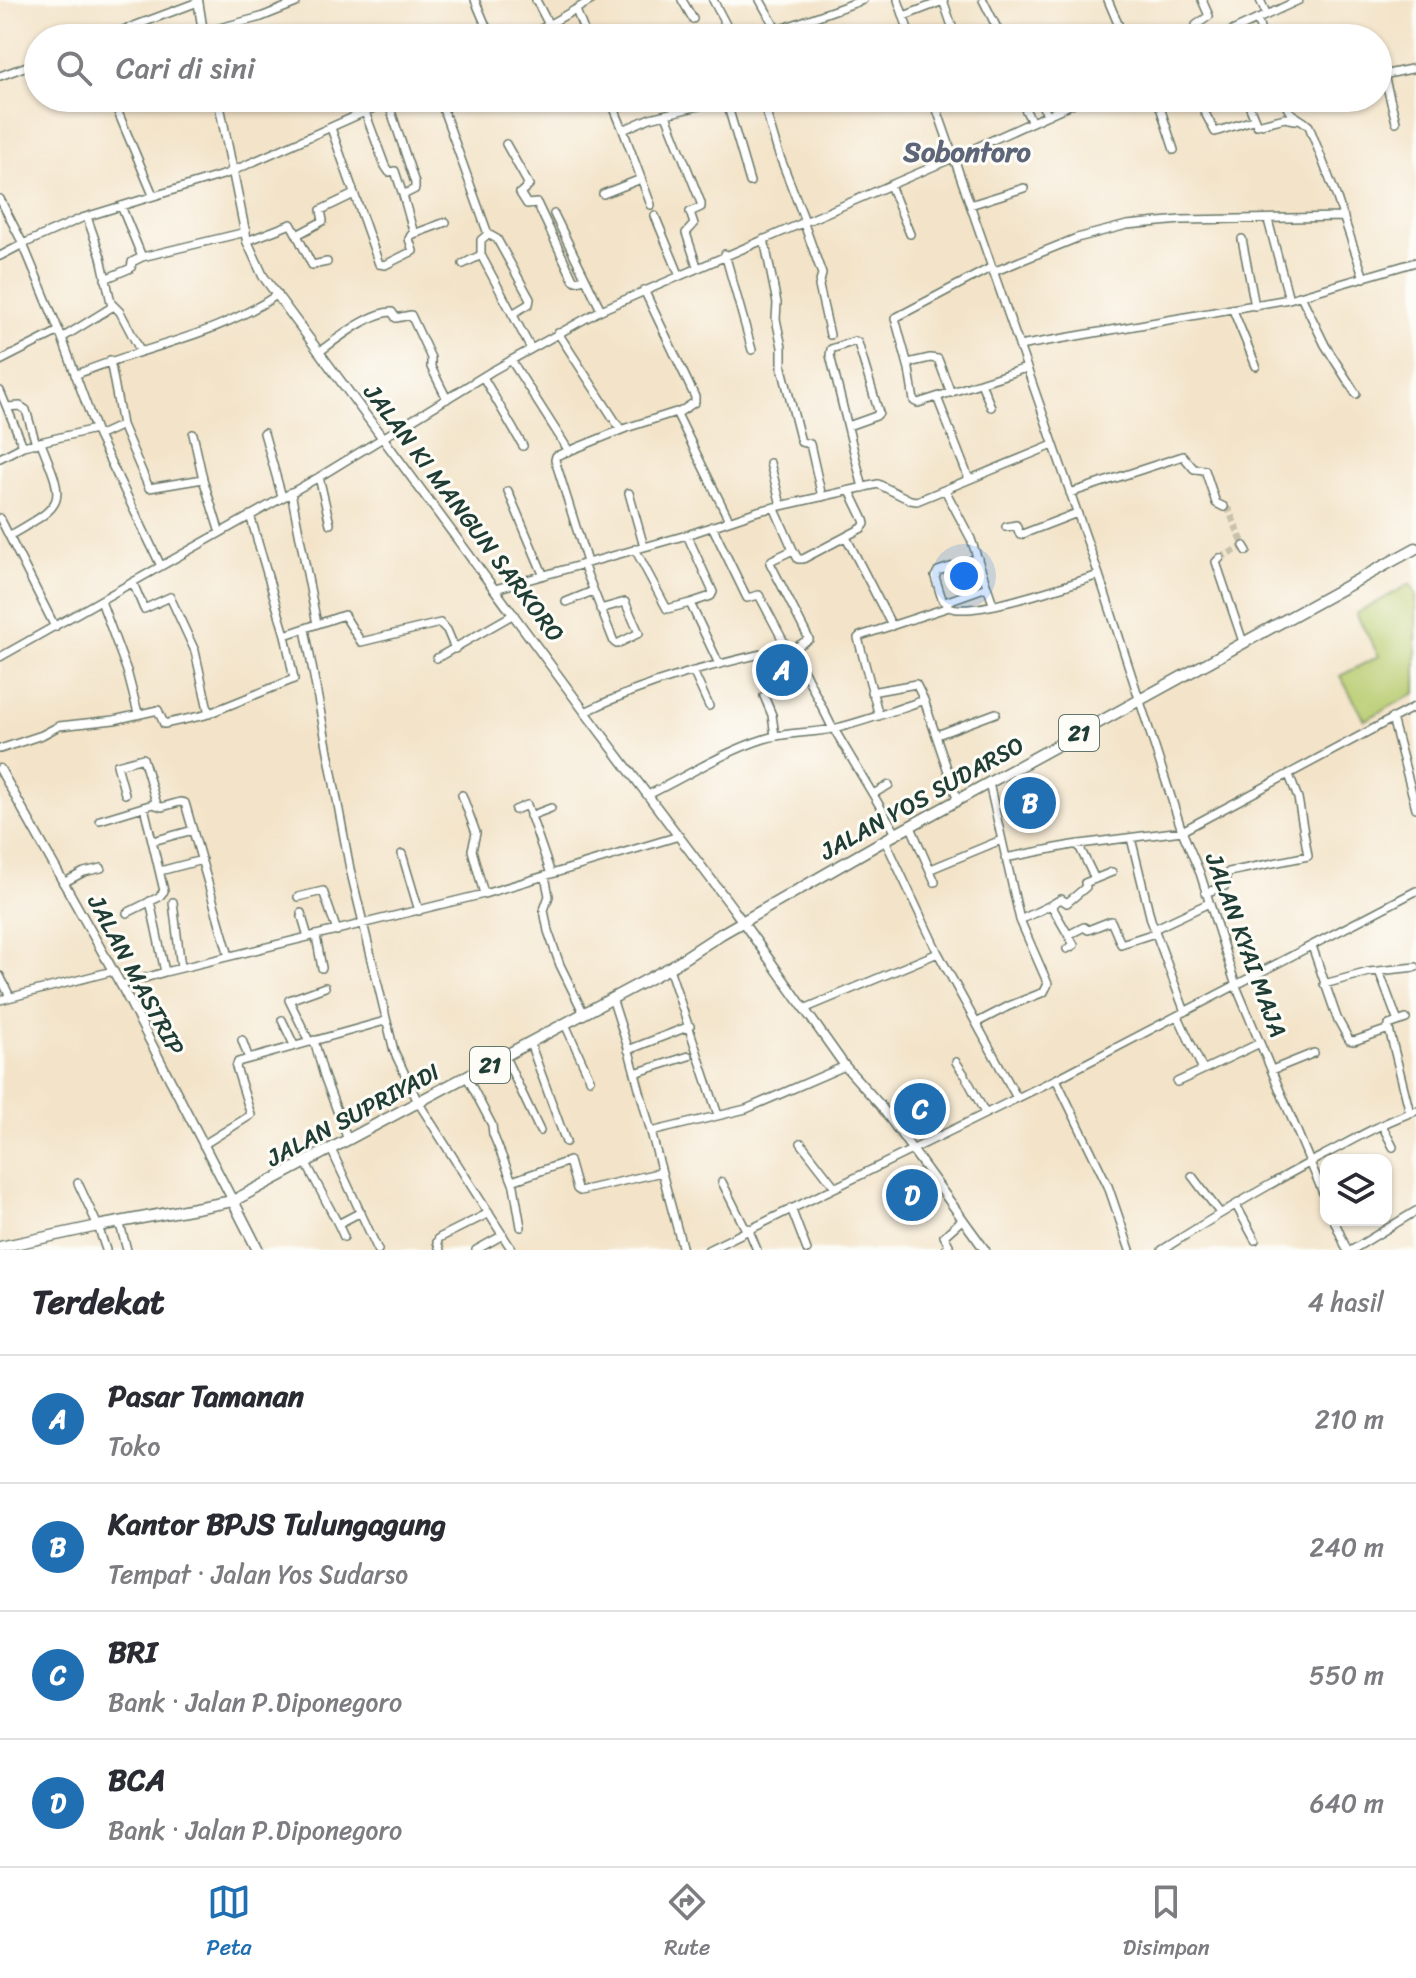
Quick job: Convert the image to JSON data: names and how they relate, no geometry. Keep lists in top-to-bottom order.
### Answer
{
  "streets": {
    "highway": ["21", "JALAN YOS SUDARSO", "JALAN SUPRIYADI"],
    "main road": ["JALAN KI MANGUN SARKORO", "JALAN MASTRIP"],
    "street": ["JALAN KYAI MAJA"]
  },
  "crossings": [
    ["JALAN KI MANGUN SARKORO", "JALAN YOS SUDARSO"],
    ["JALAN KI MANGUN SARKORO", "JALAN SUPRIYADI"],
    ["21", "JALAN MASTRIP"],
    ["21", "JALAN SUPRIYADI"],
    ["JALAN YOS SUDARSO", "JALAN KYAI MAJA"],
    ["JALAN YOS SUDARSO", "JALAN SUPRIYADI"],
    ["JALAN MASTRIP", "JALAN SUPRIYADI"]
  ],
  "districts": ["Sobontoro"],
  "page": {
    "search": "Cari di sini",
    "pins": [
      "A",
      "B",
      "C",
      "D"
    ],
    "heading": ["Terdekat", "4 hasil"],
    "list": [
      {
        "mark": "A",
        "name": "Pasar Tamanan",
        "note": "Toko",
        "value": "210 m"
      },
      {
        "mark": "B",
        "name": "Kantor BPJS Tulungagung",
        "note": "Tempat · Jalan Yos Sudarso",
        "value": "240 m"
      },
      {
        "mark": "C",
        "name": "BRI",
        "note": "Bank · Jalan P.Diponegoro",
        "value": "550 m"
      },
      {
        "mark": "D",
        "name": "BCA",
        "note": "Bank · Jalan P.Diponegoro",
        "value": "640 m"
      }
    ],
    "nav": ["Peta", "Rute", "Disimpan"]
  }
}
